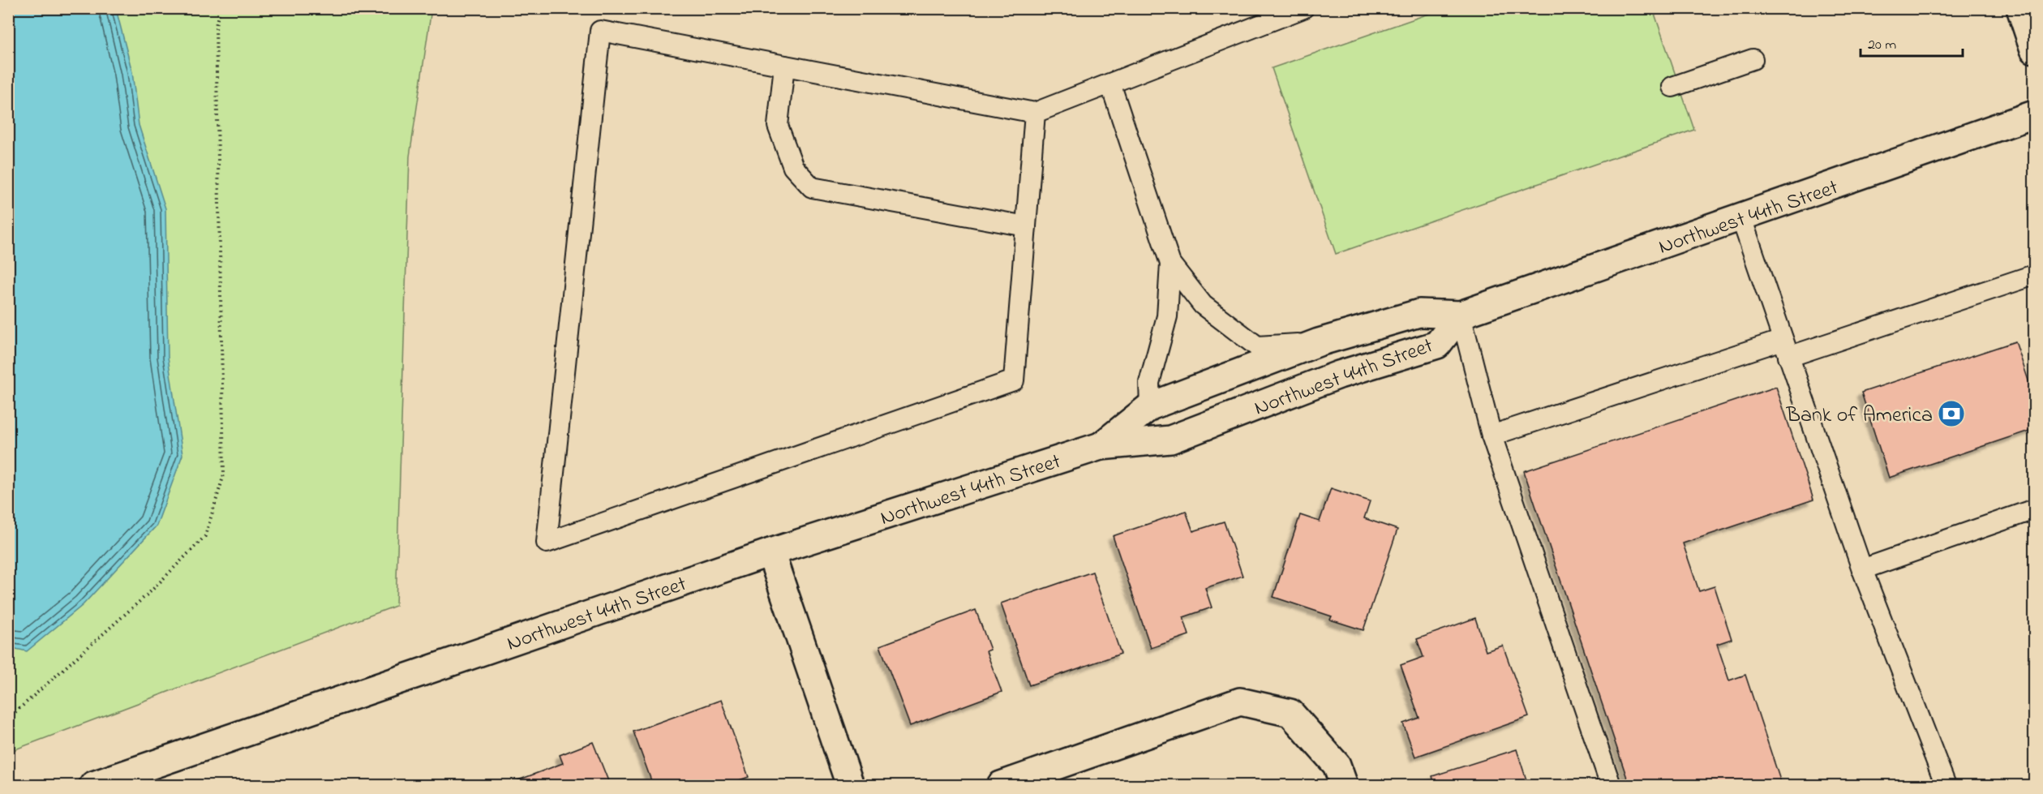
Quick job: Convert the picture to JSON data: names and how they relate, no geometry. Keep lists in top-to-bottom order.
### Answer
{
  "streets": {
    "street": ["Northwest 44th Street"]
  },
  "places": {
    "bank": ["Bank of America"]
  },
  "scale_bar": "20 m"
}
